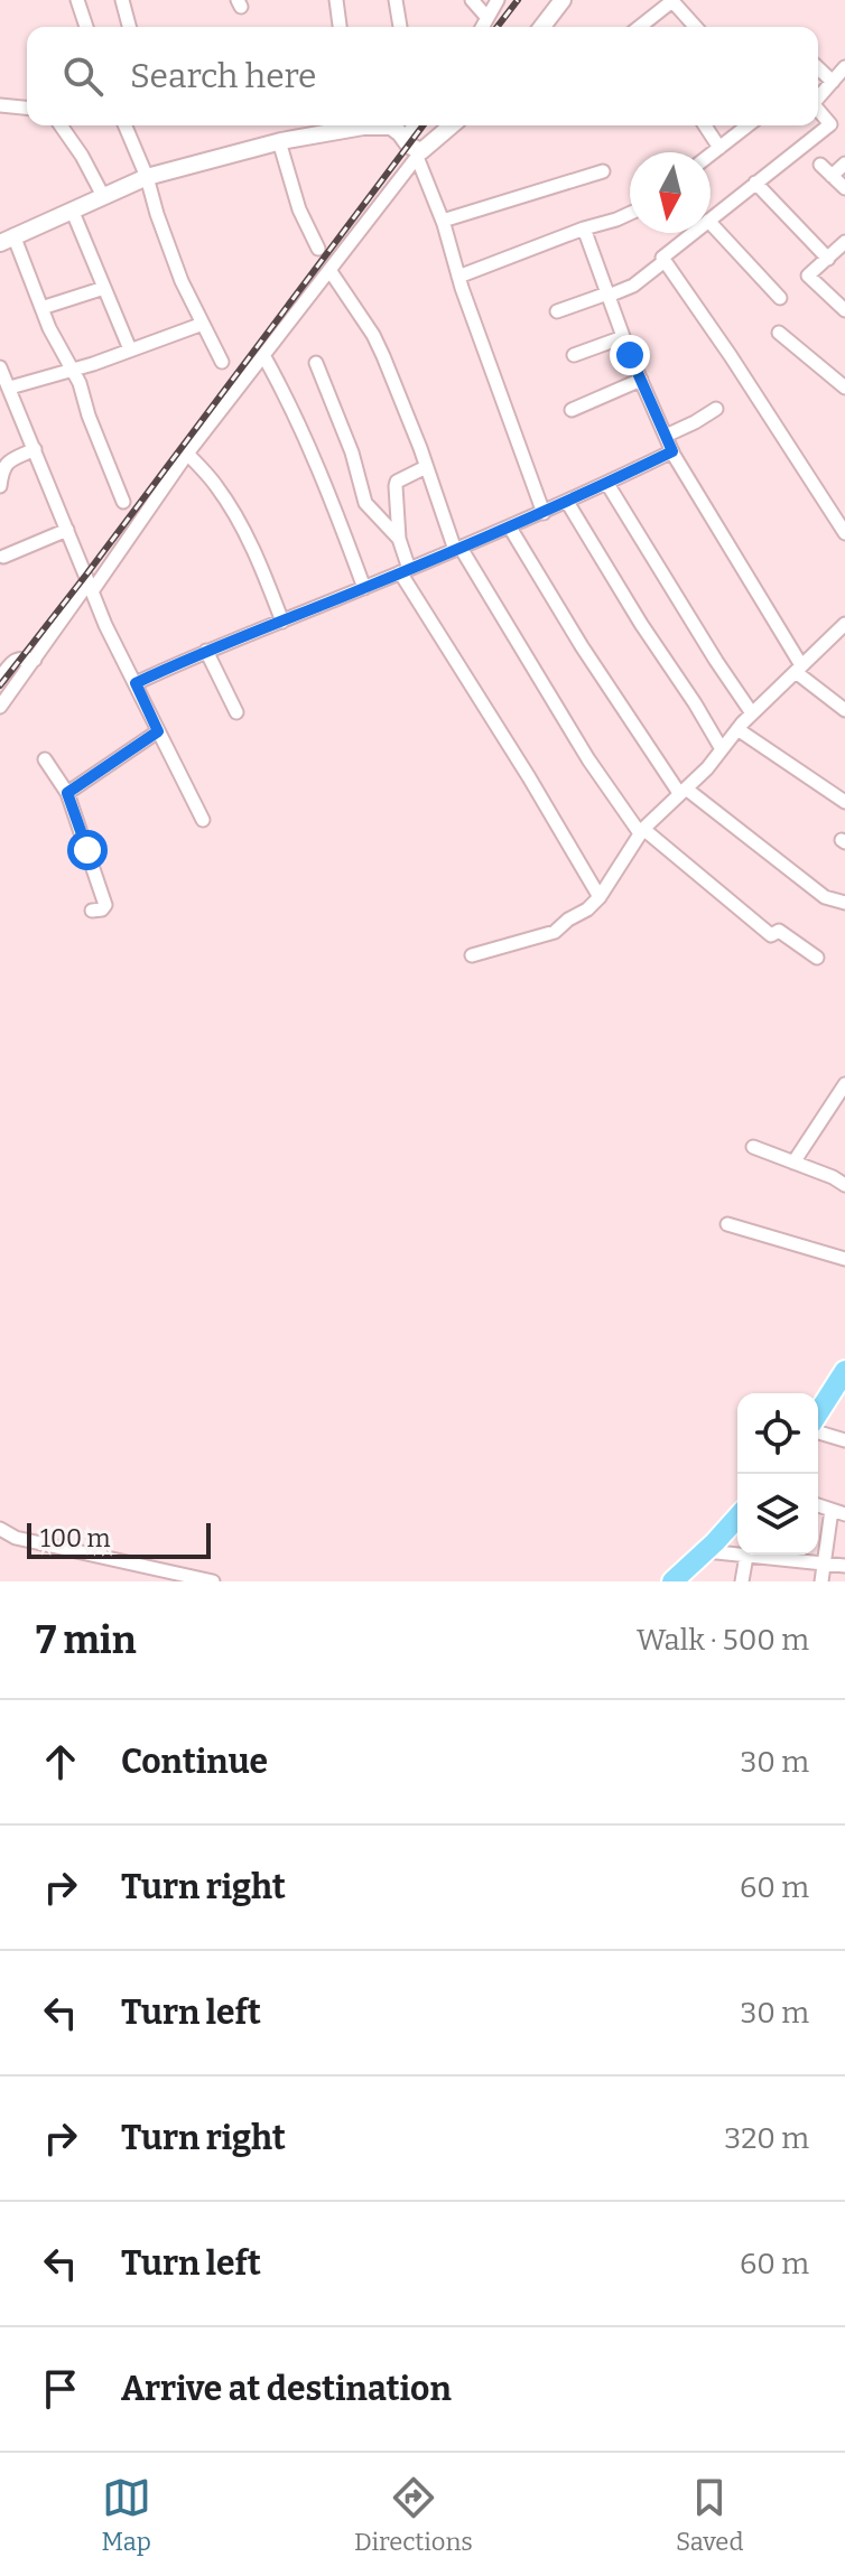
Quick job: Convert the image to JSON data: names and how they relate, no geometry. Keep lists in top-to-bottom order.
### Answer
{
  "scale_bar": "100 m",
  "north": "bottom",
  "page": {
    "search": "Search here",
    "scale": "100 m",
    "heading": ["7 min", "Walk · 500 m"],
    "list": [
      ["Continue", "30 m"],
      ["Turn right", "60 m"],
      ["Turn left", "30 m"],
      ["Turn right", "320 m"],
      ["Turn left", "60 m"],
      "Arrive at destination"
    ],
    "nav": ["Map", "Directions", "Saved"]
  }
}
